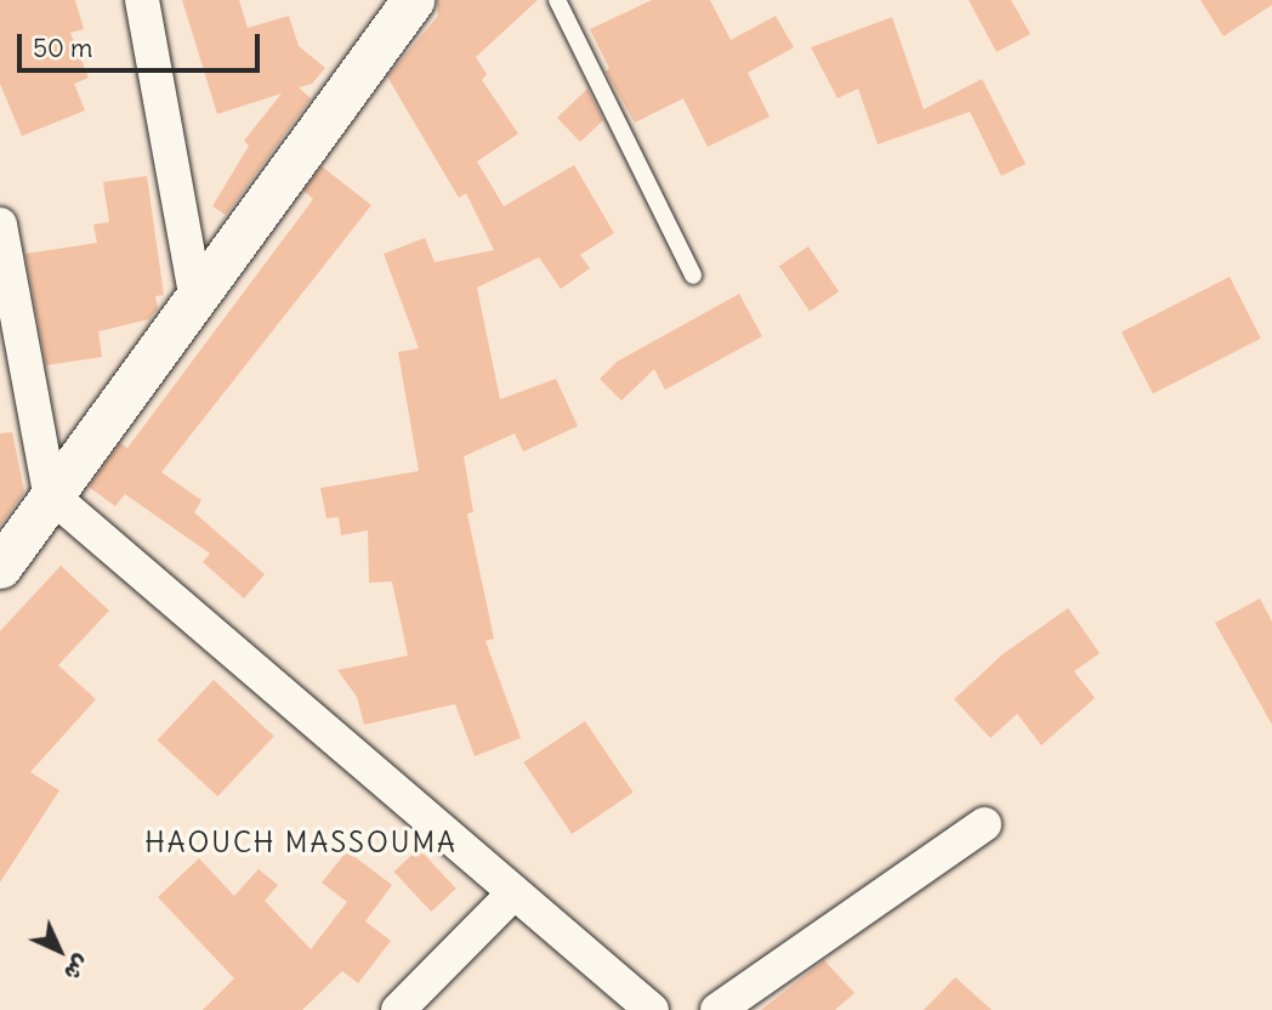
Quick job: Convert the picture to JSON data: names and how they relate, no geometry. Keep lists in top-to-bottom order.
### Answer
{
  "districts": ["HAOUCH MASSOUMA"],
  "scale_bar": "50 m",
  "north": "bottom right"
}
